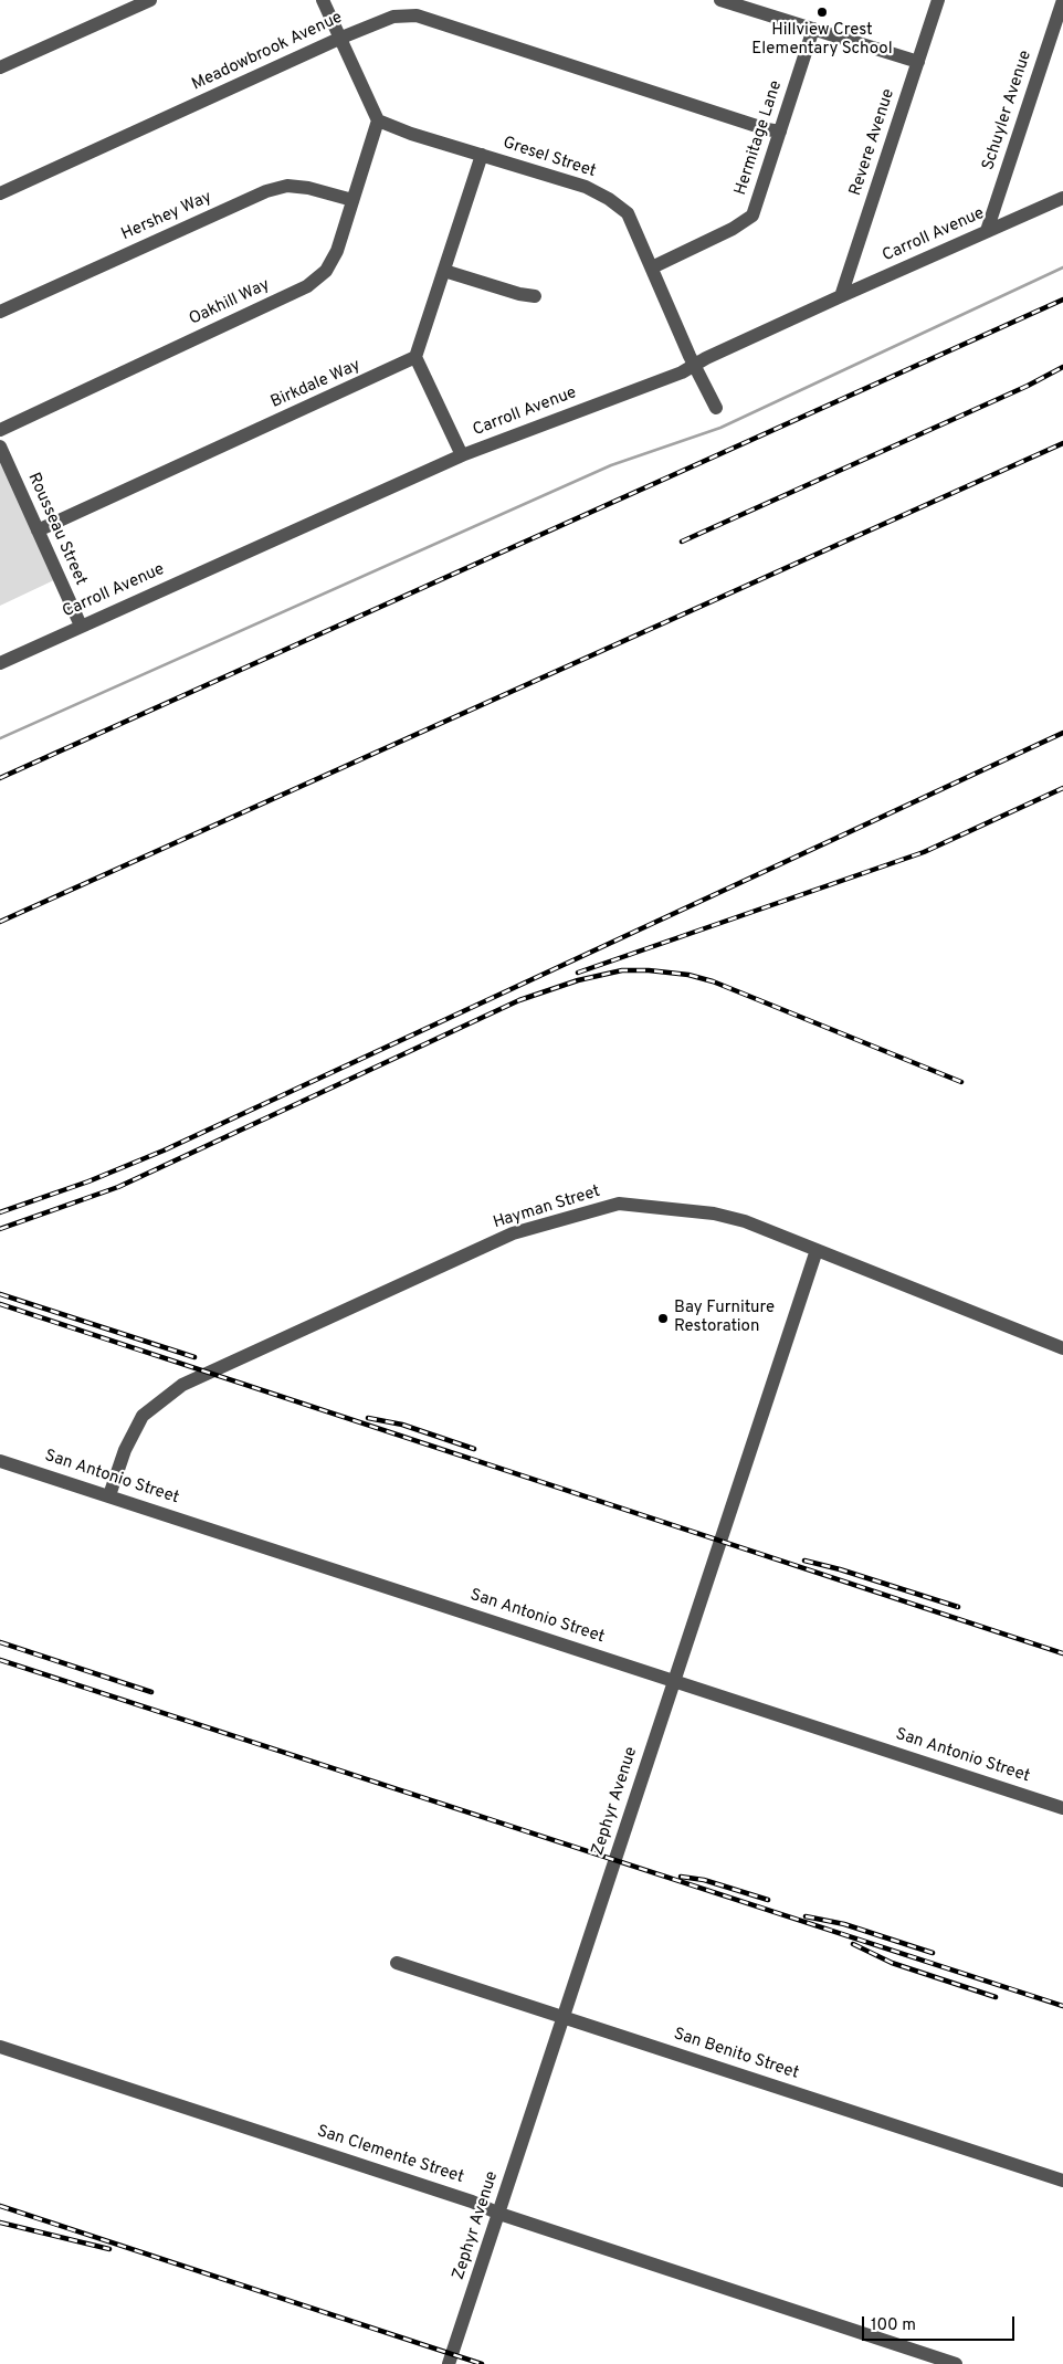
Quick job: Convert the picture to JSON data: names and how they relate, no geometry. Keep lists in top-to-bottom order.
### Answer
{
  "streets": {
    "street": [
      "Meadowbrook Avenue",
      "Schuyler Avenue",
      "Hermitage Lane",
      "Revere Avenue",
      "Gresel Street",
      "Hershey Way",
      "Carroll Avenue",
      "Oakhill Way",
      "Birkdale Way",
      "Rousseau Street",
      "Hayman Street",
      "San Antonio Street",
      "Zephyr Avenue",
      "San Benito Street",
      "San Clemente Street"
    ]
  },
  "crossings": [
    ["Meadowbrook Avenue", "Hermitage Lane"],
    ["Schuyler Avenue", "Carroll Avenue"],
    ["Hermitage Lane", "Gresel Street"],
    ["Revere Avenue", "Carroll Avenue"],
    ["Gresel Street", "Carroll Avenue"],
    ["Gresel Street", "Oakhill Way"],
    ["Hershey Way", "Oakhill Way"],
    ["Carroll Avenue", "Rousseau Street"],
    ["Birkdale Way", "Rousseau Street"],
    ["Hayman Street", "San Antonio Street"],
    ["Hayman Street", "Zephyr Avenue"],
    ["San Antonio Street", "Zephyr Avenue"],
    ["Zephyr Avenue", "San Benito Street"],
    ["Zephyr Avenue", "San Clemente Street"]
  ],
  "places": ["Hillview Crest Elementary School", "Bay Furniture Restoration"],
  "scale_bar": "100 m"
}
